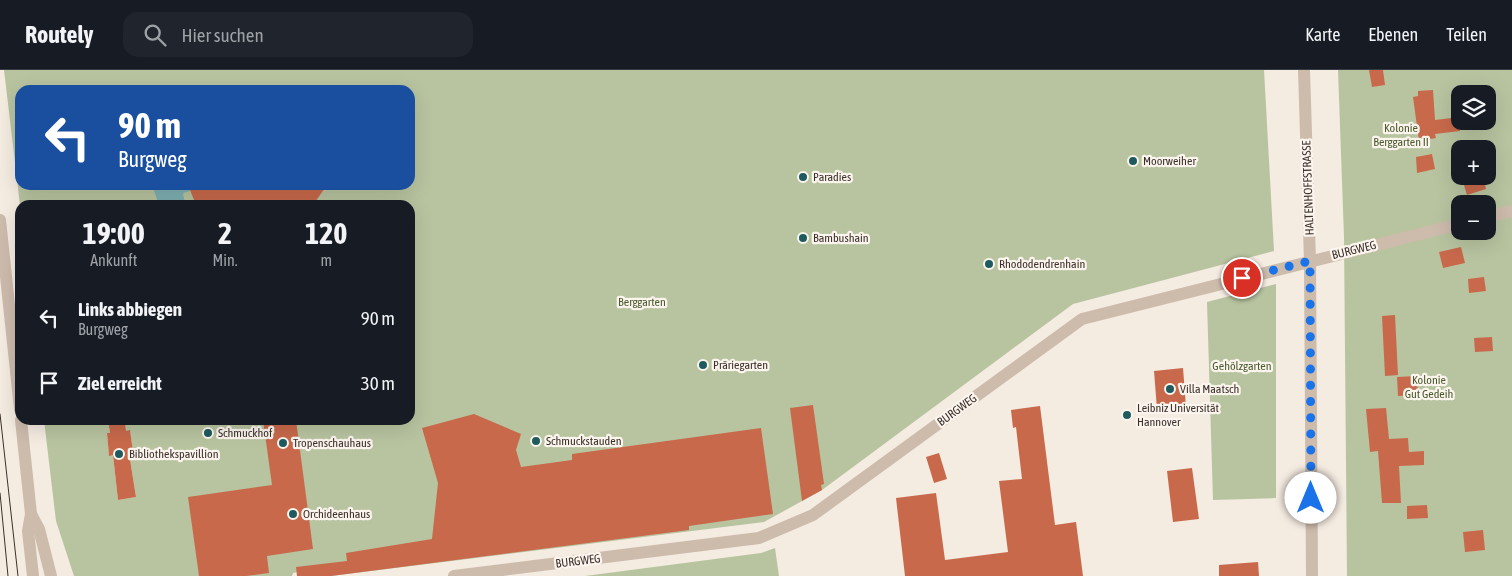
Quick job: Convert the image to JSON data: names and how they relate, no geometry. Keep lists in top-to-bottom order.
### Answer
{
  "streets": {
    "street": ["HALTENHOFFSTRASSE", "BURGWEG"]
  },
  "crossings": [
    ["HALTENHOFFSTRASSE", "BURGWEG"]
  ],
  "parks": [
    "Kolonie Berggarten II",
    "Berggarten",
    "Gehölzgarten",
    "Kolonie Gut Gedeih"
  ],
  "places": [
    "Moorweiher",
    "Paradies",
    "Bambushain",
    "Rhododendrenhain",
    "Präriegarten",
    "Villa Maatsch",
    "Leibniz Universität Hannover",
    "Schmuckhof",
    "Schmuckstauden",
    "Tropenschauhaus",
    "Bibliothekspavillion",
    "Orchideenhaus"
  ],
  "page": {
    "header": "Routely",
    "search": "Hier suchen",
    "nav": ["Karte", "Ebenen", "Teilen"],
    "map_buttons": ["+", "−"],
    "turn": ["90 m", "Burgweg"],
    "eta": [
      "19:00",
      "Ankunft",
      "2",
      "Min.",
      "120",
      "m"
    ],
    "list": [
      {
        "name": "Links abbiegen",
        "note": "Burgweg",
        "value": "90 m"
      },
      {
        "name": "Ziel erreicht",
        "value": "30 m"
      }
    ]
  }
}
